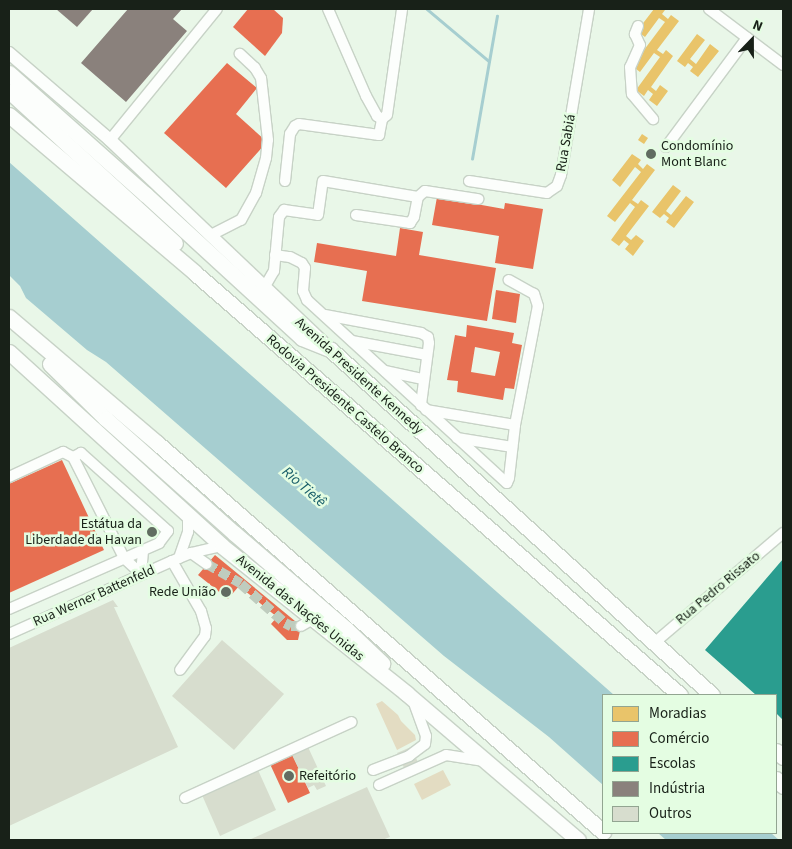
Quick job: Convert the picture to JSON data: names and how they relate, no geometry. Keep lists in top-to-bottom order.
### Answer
{
  "streets": {
    "highway": ["Avenida Presidente Kennedy", "Rodovia Presidente Castelo Branco", "Avenida das Nações Unidas"],
    "street": ["Rua Sabiá", "Rua Pedro Rissato", "Rua Werner Battenfeld"]
  },
  "crossings": [
    ["Avenida Presidente Kennedy", "Rua Pedro Rissato"],
    ["Rua Werner Battenfeld", "Avenida das Nações Unidas"]
  ],
  "water": ["Rio Tietê"],
  "places": [
    "Condomínio Mont Blanc",
    "Estátua da Liberdade da Havan",
    "Rede União",
    "Refeitório"
  ],
  "legend": [
    "Moradias",
    "Comércio",
    "Escolas",
    "Indústria",
    "Outros"
  ],
  "north": "top"
}
